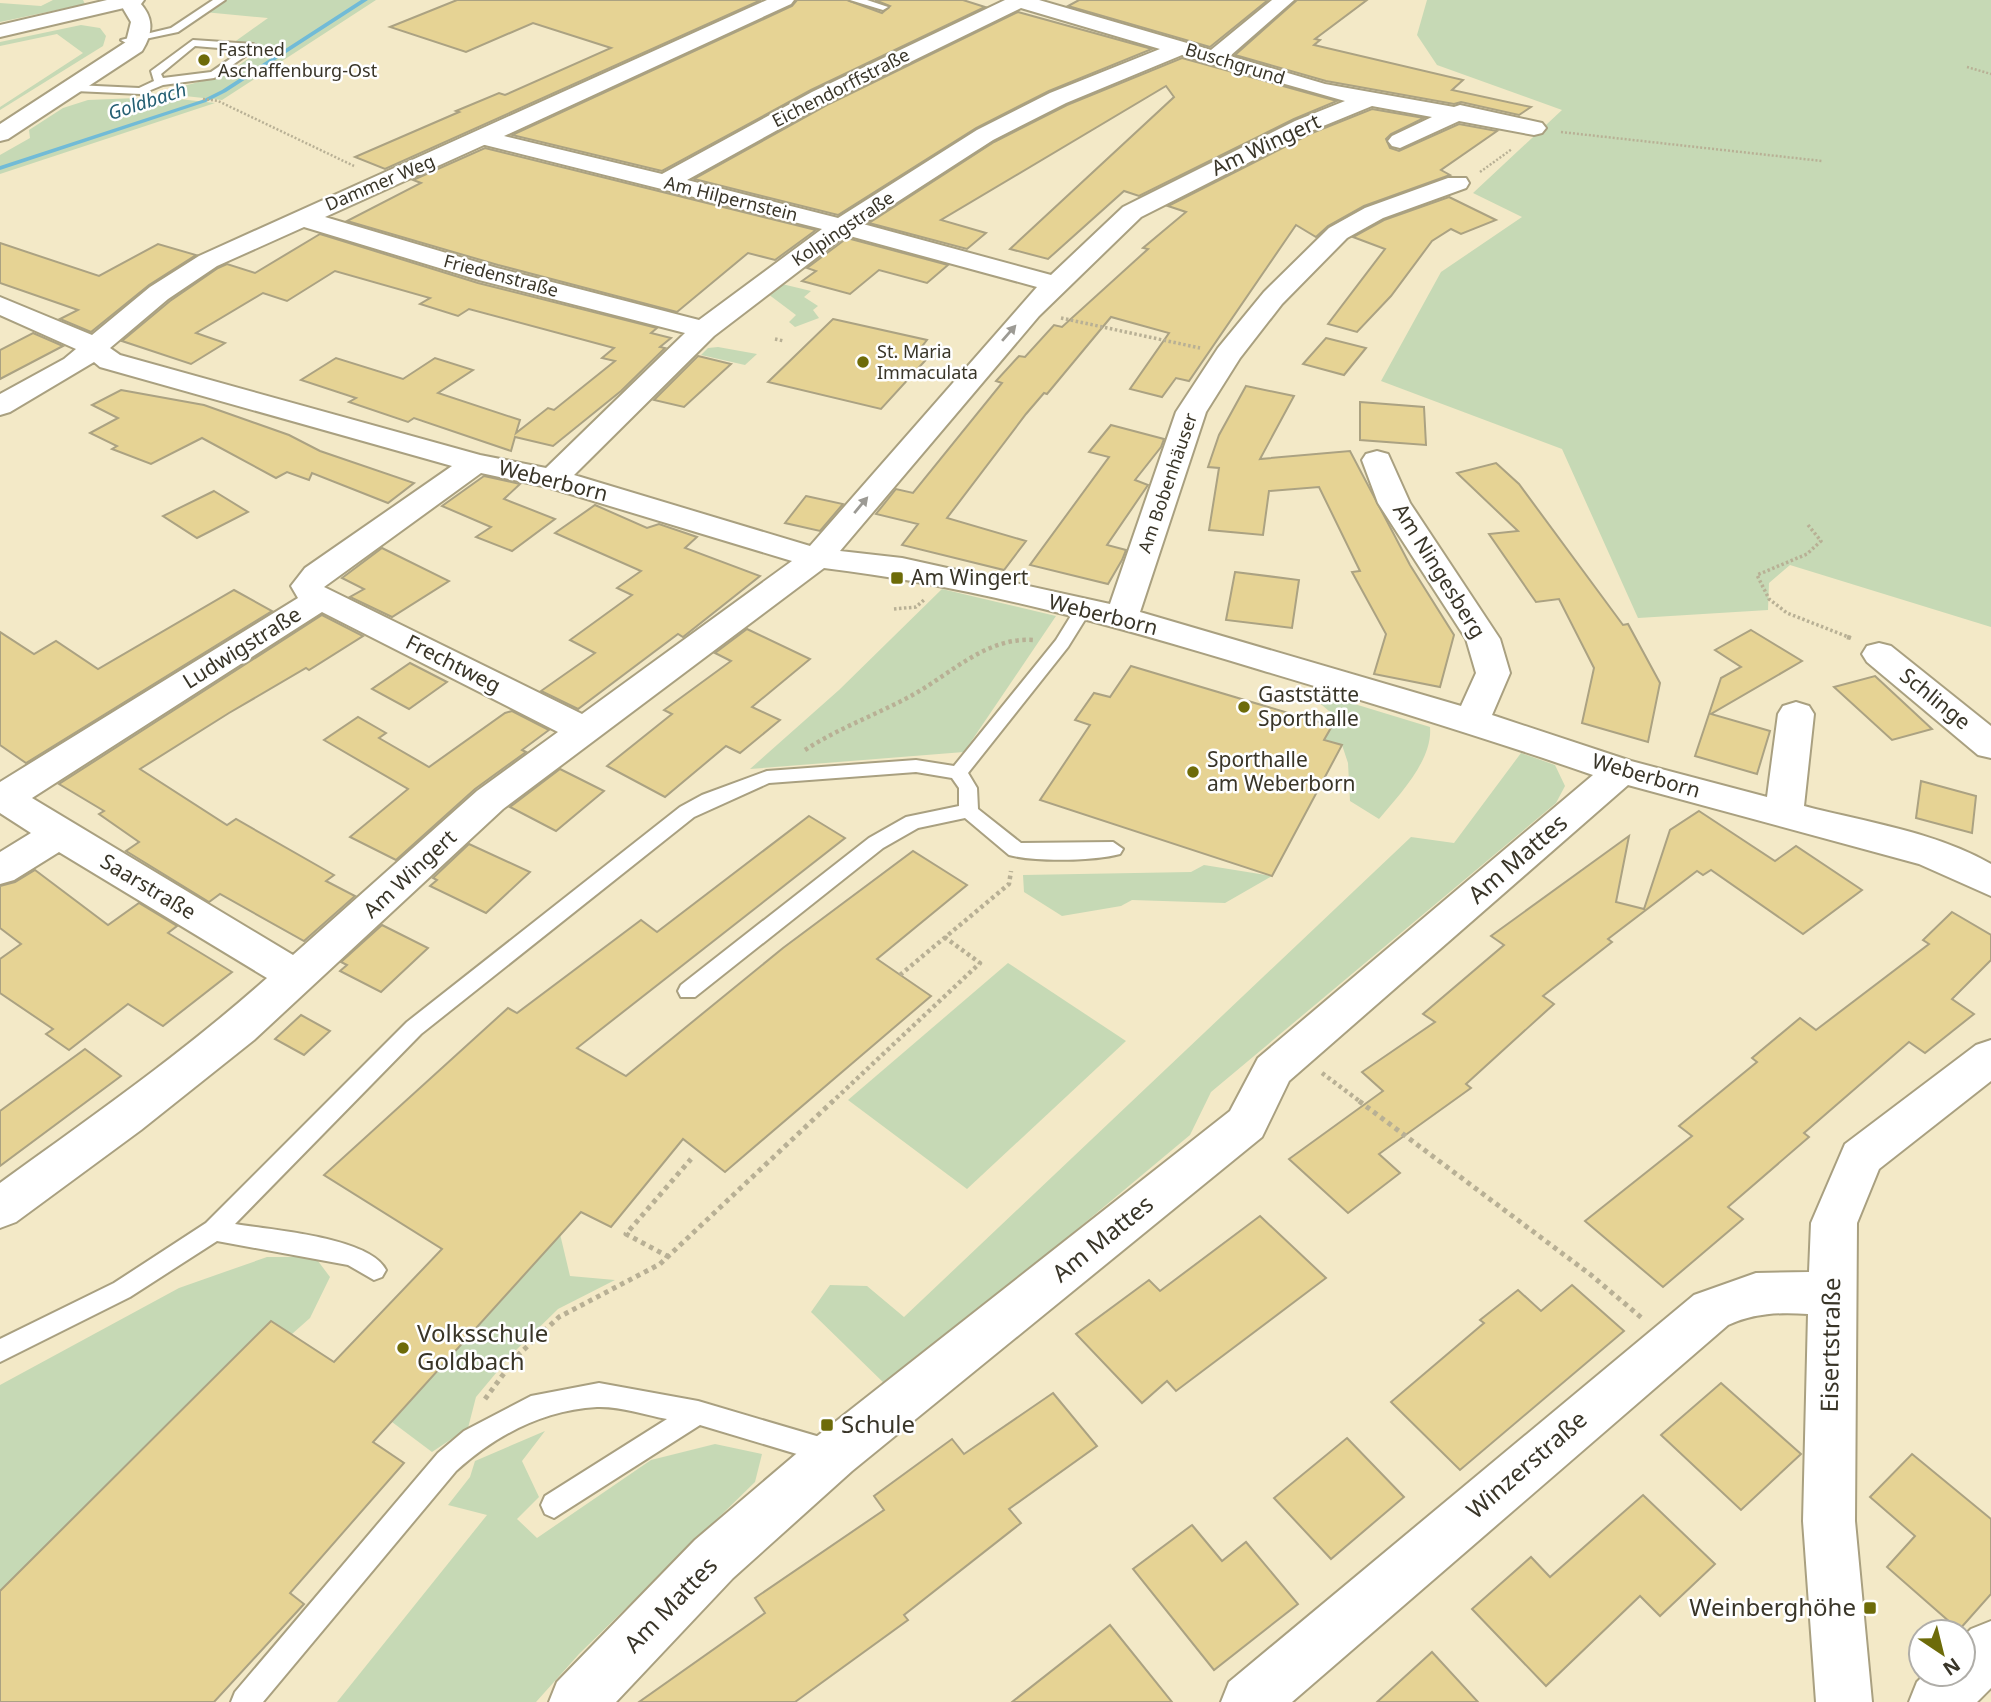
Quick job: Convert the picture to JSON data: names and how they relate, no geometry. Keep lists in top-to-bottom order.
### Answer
{
  "streets": {
    "street": [
      "Buschgrund",
      "Eichendorffstraße",
      "Am Wingert",
      "Dammer Weg",
      "Am Hilpernstein",
      "Kolpingstraße",
      "Friedenstraße",
      "Weberborn",
      "Am Bobenhäuser",
      "Am Ningesberg",
      "Ludwigstraße",
      "Frechtweg",
      "Schlinge",
      "Am Mattes",
      "Saarstraße",
      "Eisertstraße",
      "Winzerstraße"
    ]
  },
  "crossings": [
    ["Buschgrund", "Eichendorffstraße"],
    ["Buschgrund", "Am Wingert"],
    ["Buschgrund", "Kolpingstraße"],
    ["Eichendorffstraße", "Am Hilpernstein"],
    ["Am Wingert", "Am Hilpernstein"],
    ["Am Wingert", "Weberborn"],
    ["Am Wingert", "Frechtweg"],
    ["Am Wingert", "Saarstraße"],
    ["Dammer Weg", "Am Hilpernstein"],
    ["Dammer Weg", "Friedenstraße"],
    ["Dammer Weg", "Weberborn"],
    ["Am Hilpernstein", "Kolpingstraße"],
    ["Kolpingstraße", "Friedenstraße"],
    ["Kolpingstraße", "Weberborn"],
    ["Weberborn", "Am Bobenhäuser"],
    ["Weberborn", "Am Ningesberg"],
    ["Weberborn", "Ludwigstraße"],
    ["Weberborn", "Am Mattes"],
    ["Ludwigstraße", "Frechtweg"],
    ["Ludwigstraße", "Saarstraße"],
    ["Eisertstraße", "Winzerstraße"]
  ],
  "water": ["Goldbach"],
  "places": {
    "other": [
      "Fastned Aschaffenburg-Ost",
      "St. Maria Immaculata",
      "Gaststätte Sporthalle",
      "Sporthalle am Weberborn",
      "Volksschule Goldbach"
    ],
    "transit": ["Am Wingert", "Schule", "Weinberghöhe"]
  },
  "north": "bottom right"
}
